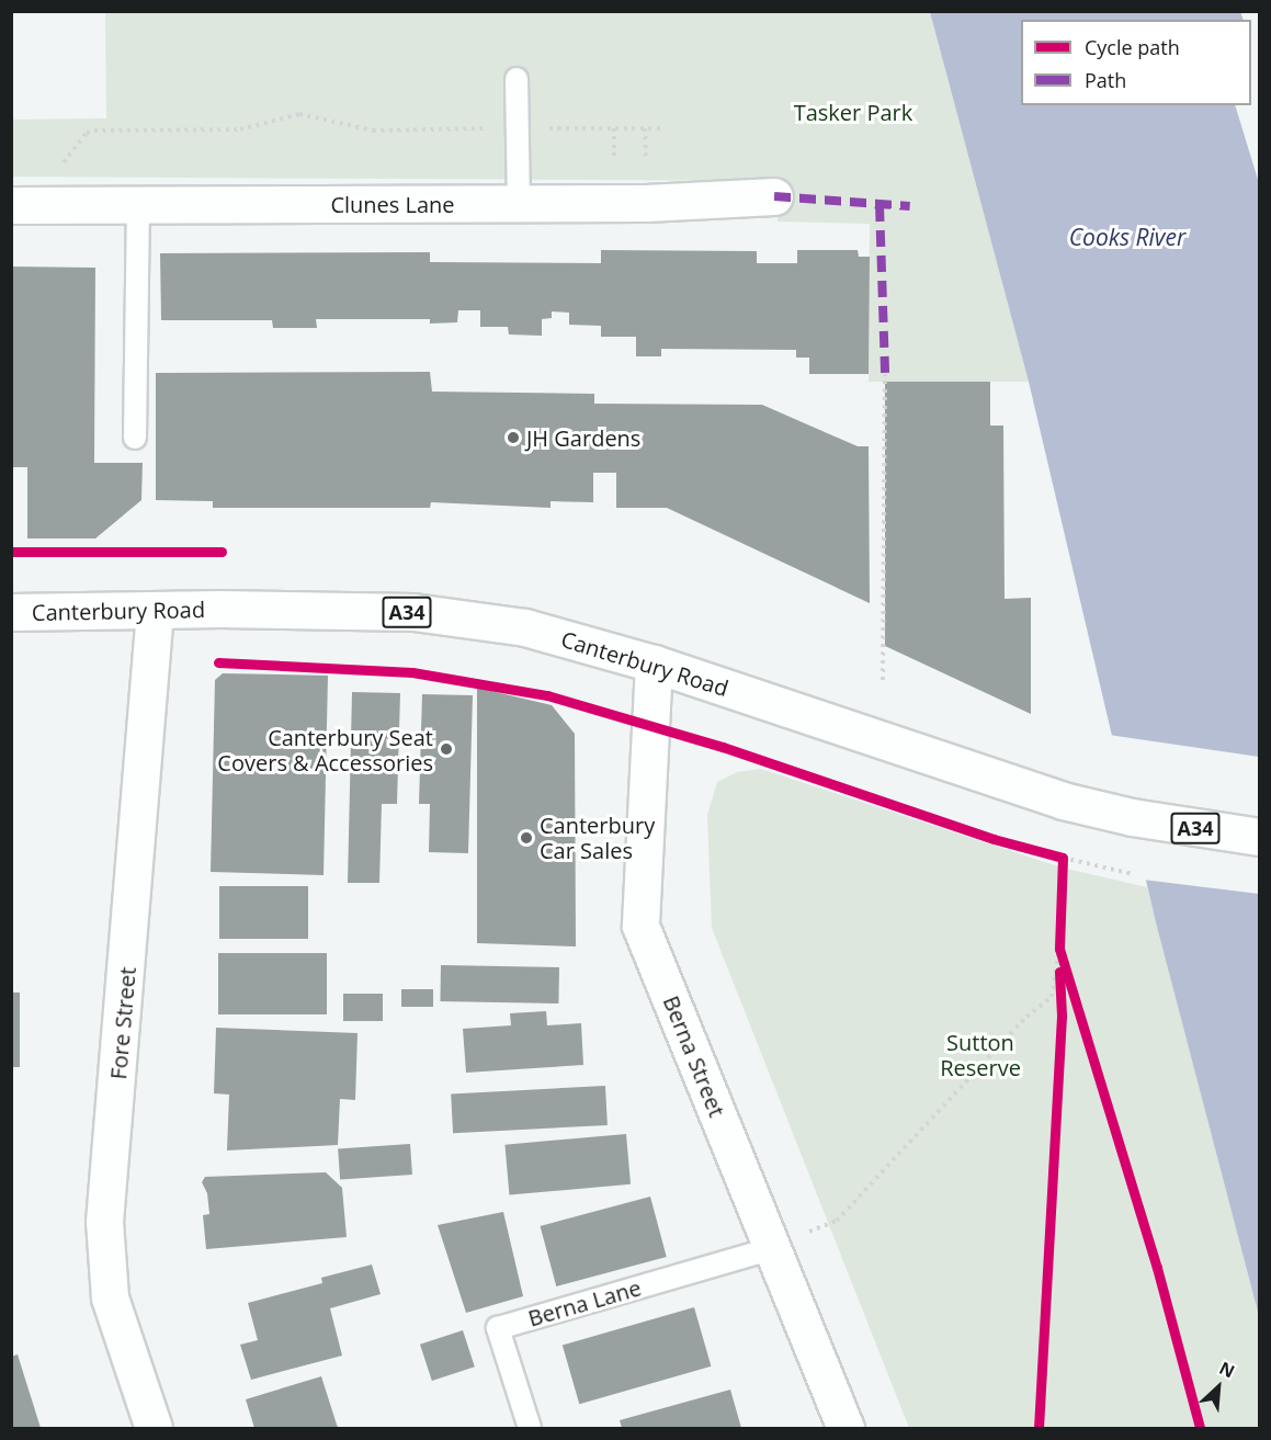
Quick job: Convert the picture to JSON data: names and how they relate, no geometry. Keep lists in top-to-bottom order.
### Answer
{
  "streets": {
    "main road": [
      "Clunes Lane",
      "Canterbury Road",
      "A34",
      "Fore Street",
      "Berna Street"
    ],
    "lane": ["Berna Lane"]
  },
  "crossings": [
    ["Canterbury Road", "Fore Street"],
    ["Canterbury Road", "Berna Street"],
    ["Berna Street", "Berna Lane"]
  ],
  "water": ["Cooks River"],
  "parks": ["Tasker Park", "Sutton Reserve"],
  "places": ["JH Gardens", "Canterbury Seat Covers & Accessories", "Canterbury Car Sales"],
  "legend": ["Cycle path", "Path"],
  "north": "top right"
}
